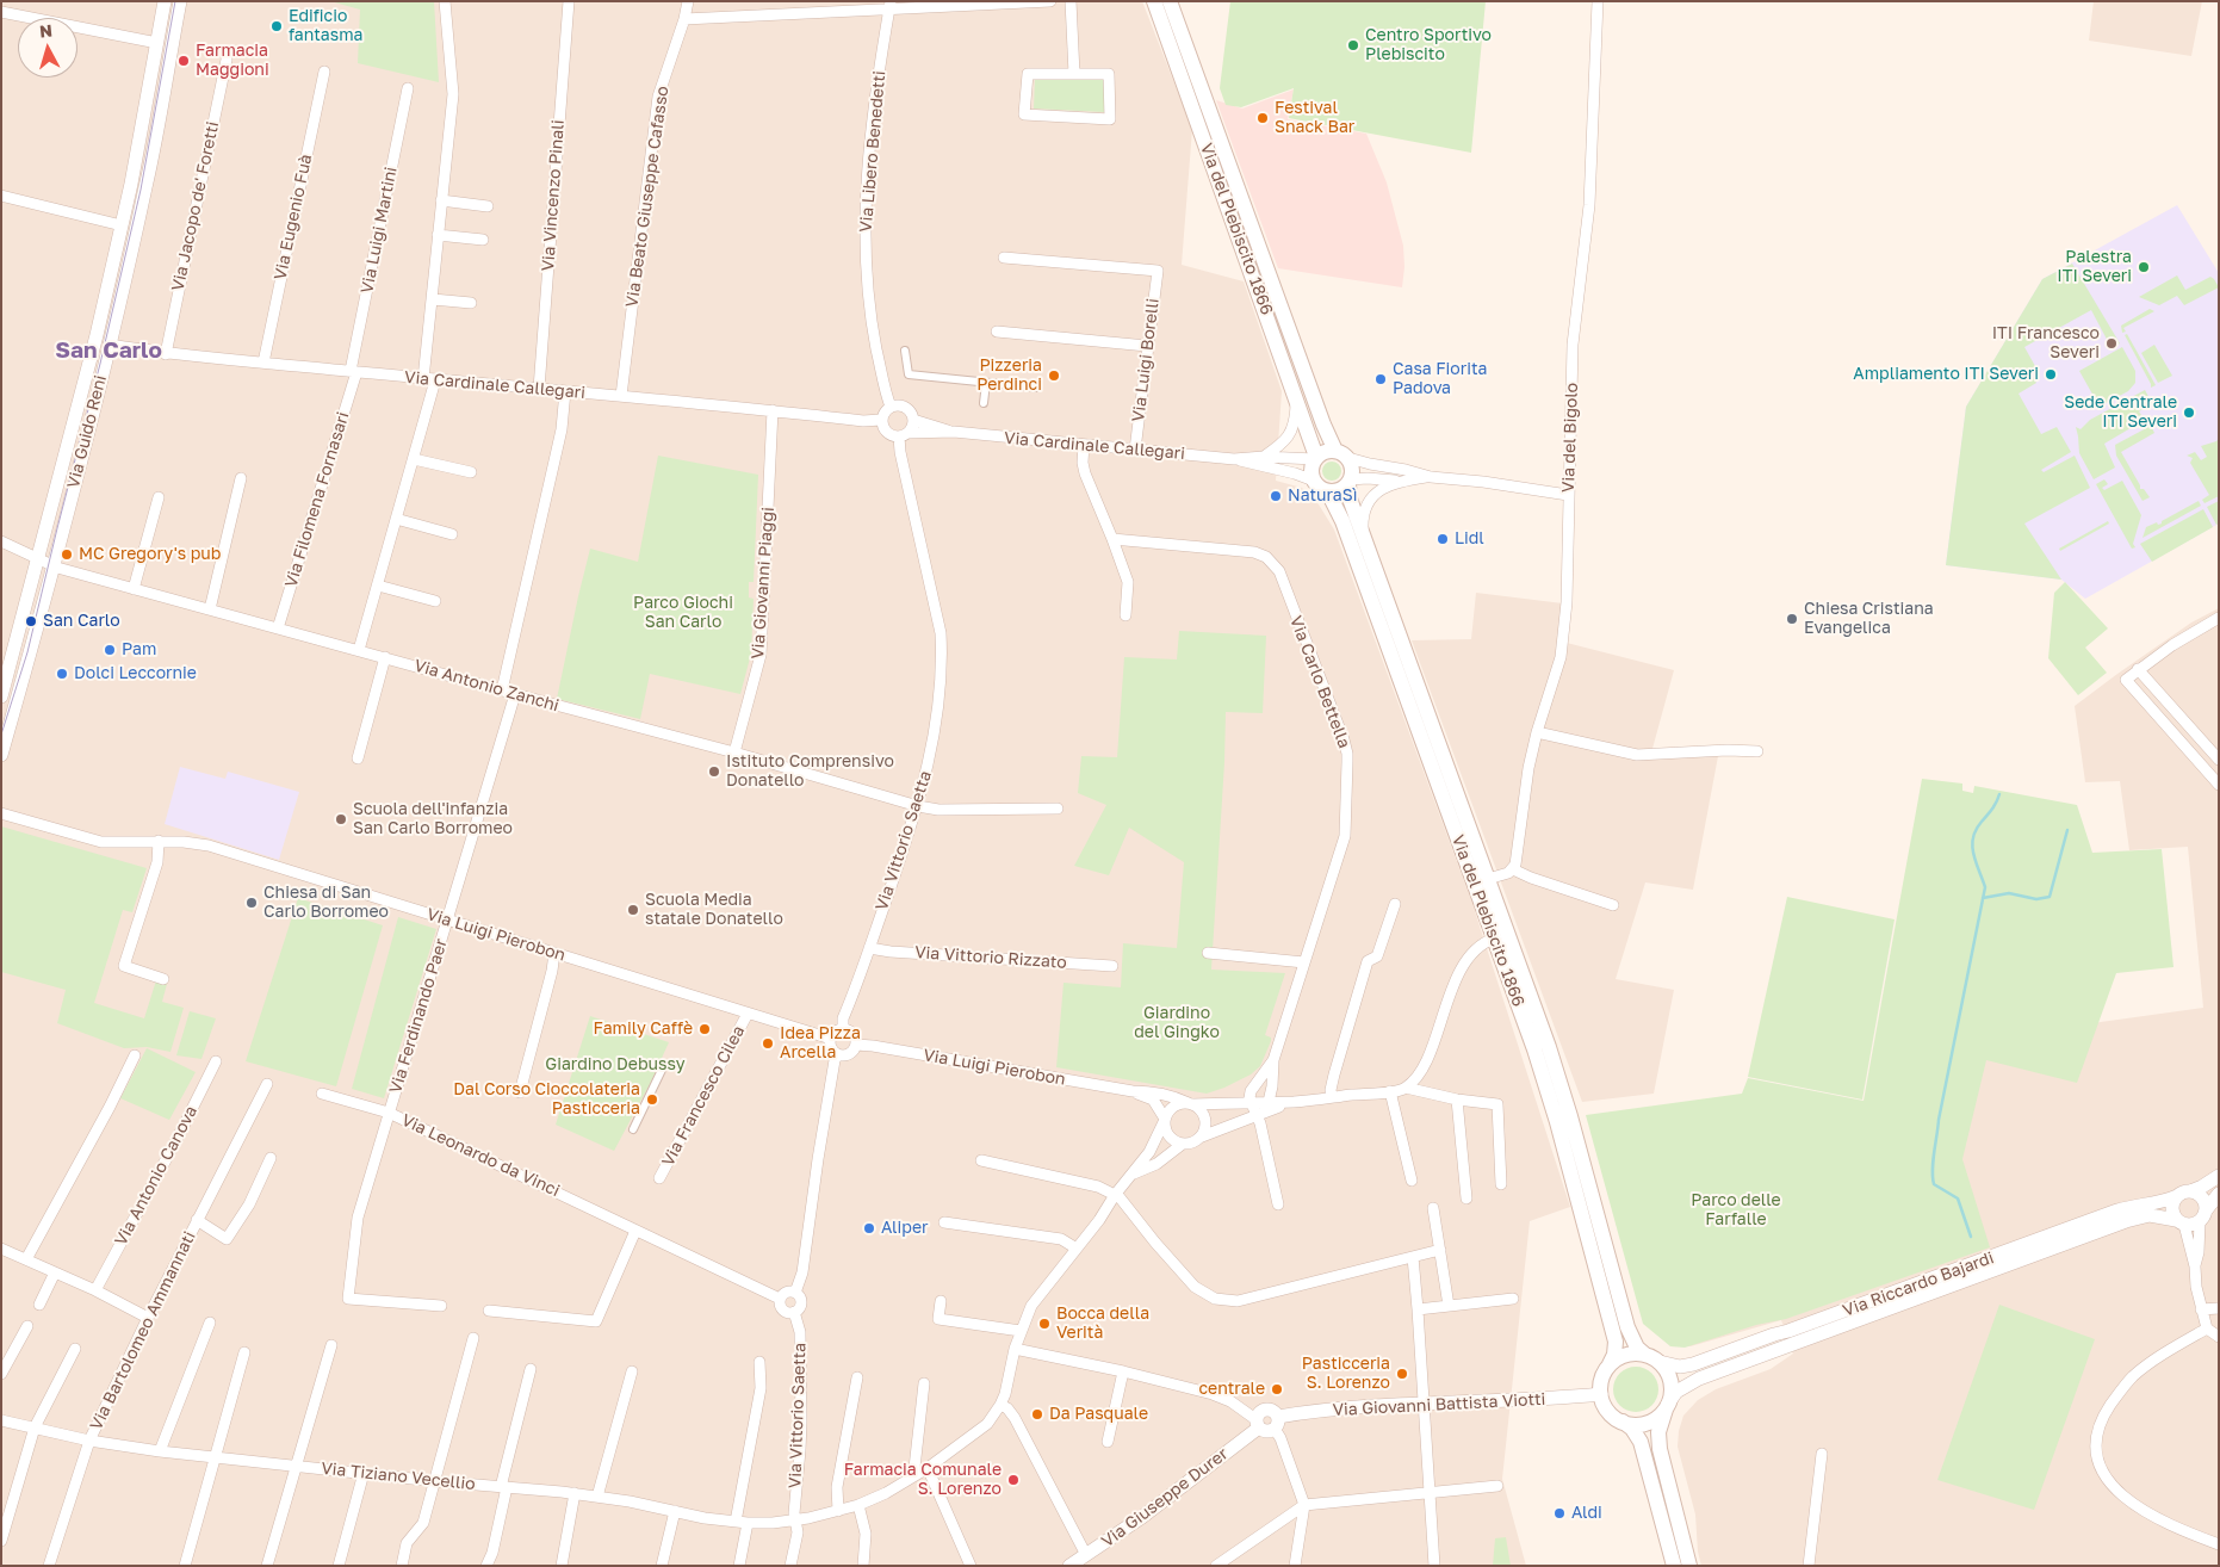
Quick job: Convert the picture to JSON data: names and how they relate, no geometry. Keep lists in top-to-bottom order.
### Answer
{
  "streets": {
    "main road": ["Via del Plebiscito 1866"],
    "street": [
      "Via Libero Benedetti",
      "Via Vincenzo Pinali",
      "Via Beato Giuseppe Cafasso",
      "Via Jacopo de' Foretti",
      "Via Eugenio Fuà",
      "Via Luigi Martini",
      "Via Luigi Borelli",
      "Via Cardinale Callegari",
      "Via Guido Reni",
      "Via del Bigolo",
      "Via Filomena Fornasari",
      "Via Giovanni Piaggi",
      "Via Carlo Bettella",
      "Via Antonio Zanchi",
      "Via Vittorio Saetta",
      "Via Luigi Pierobon",
      "Via Vittorio Rizzato",
      "Via Ferdinando Paer",
      "Via Francesco Cilea",
      "Via Leonardo da Vinci",
      "Via Antonio Canova",
      "Via Riccardo Bajardi",
      "Via Bartolomeo Ammannati",
      "Via Giovanni Battista Viotti",
      "Via Tiziano Vecellio",
      "Via Giuseppe Durer"
    ]
  },
  "crossings": [
    ["Via Libero Benedetti", "Via Cardinale Callegari"],
    ["Via Libero Benedetti", "Via Vittorio Saetta"],
    ["Via Vincenzo Pinali", "Via Cardinale Callegari"],
    ["Via Beato Giuseppe Cafasso", "Via Cardinale Callegari"],
    ["Via Jacopo de' Foretti", "Via Cardinale Callegari"],
    ["Via Eugenio Fuà", "Via Cardinale Callegari"],
    ["Via del Plebiscito 1866", "Via Cardinale Callegari"],
    ["Via del Plebiscito 1866", "Via Riccardo Bajardi"],
    ["Via del Plebiscito 1866", "Via Giovanni Battista Viotti"],
    ["Via Luigi Martini", "Via Cardinale Callegari"],
    ["Via Luigi Martini", "Via Filomena Fornasari"],
    ["Via Luigi Borelli", "Via Cardinale Callegari"],
    ["Via Cardinale Callegari", "Via Guido Reni"],
    ["Via Cardinale Callegari", "Via Filomena Fornasari"],
    ["Via Cardinale Callegari", "Via Giovanni Piaggi"],
    ["Via Cardinale Callegari", "Via Vittorio Saetta"],
    ["Via Guido Reni", "Via Antonio Zanchi"],
    ["Via Filomena Fornasari", "Via Antonio Zanchi"],
    ["Via Giovanni Piaggi", "Via Antonio Zanchi"],
    ["Via Antonio Zanchi", "Via Vittorio Saetta"],
    ["Via Antonio Zanchi", "Via Ferdinando Paer"],
    ["Via Vittorio Saetta", "Via Luigi Pierobon"],
    ["Via Vittorio Saetta", "Via Vittorio Rizzato"],
    ["Via Vittorio Saetta", "Via Leonardo da Vinci"],
    ["Via Vittorio Saetta", "Via Tiziano Vecellio"],
    ["Via Luigi Pierobon", "Via Ferdinando Paer"],
    ["Via Luigi Pierobon", "Via Francesco Cilea"],
    ["Via Luigi Pierobon", "Via Tiziano Vecellio"],
    ["Via Ferdinando Paer", "Via Leonardo da Vinci"],
    ["Via Riccardo Bajardi", "Via Giovanni Battista Viotti"],
    ["Via Bartolomeo Ammannati", "Via Tiziano Vecellio"],
    ["Via Giovanni Battista Viotti", "Via Giuseppe Durer"]
  ],
  "districts": ["San Carlo"],
  "parks": [
    "Parco Giochi San Carlo",
    "Giardino del Gingko",
    "Giardino Debussy",
    "Parco delle Farfalle"
  ],
  "places": [
    "Edificio fantasma",
    "Centro Sportivo Plebiscito",
    "Farmacia Maggioni",
    "Festival Snack Bar",
    "Palestra ITI Severi",
    "ITI Francesco Severi",
    "Ampliamento ITI Severi",
    "Pizzeria Perdinci",
    "Casa Fiorita Padova",
    "Sede Centrale ITI Severi",
    "NaturaSì",
    "Lidl",
    "MC Gregory's pub",
    "Chiesa Cristiana Evangelica",
    "San Carlo",
    "Pam",
    "Dolci Leccornie",
    "Istituto Comprensivo Donatello",
    "Scuola dell'infanzia San Carlo Borromeo",
    "Chiesa di San Carlo Borromeo",
    "Scuola Media statale Donatello",
    "Family Caffè",
    "Idea Pizza Arcella",
    "Dal Corso Cioccolateria Pasticceria",
    "Aliper",
    "Bocca della Verità",
    "Pasticceria S. Lorenzo",
    "centrale",
    "Da Pasquale",
    "Farmacia Comunale S. Lorenzo",
    "Aldi"
  ],
  "north": "top"
}
